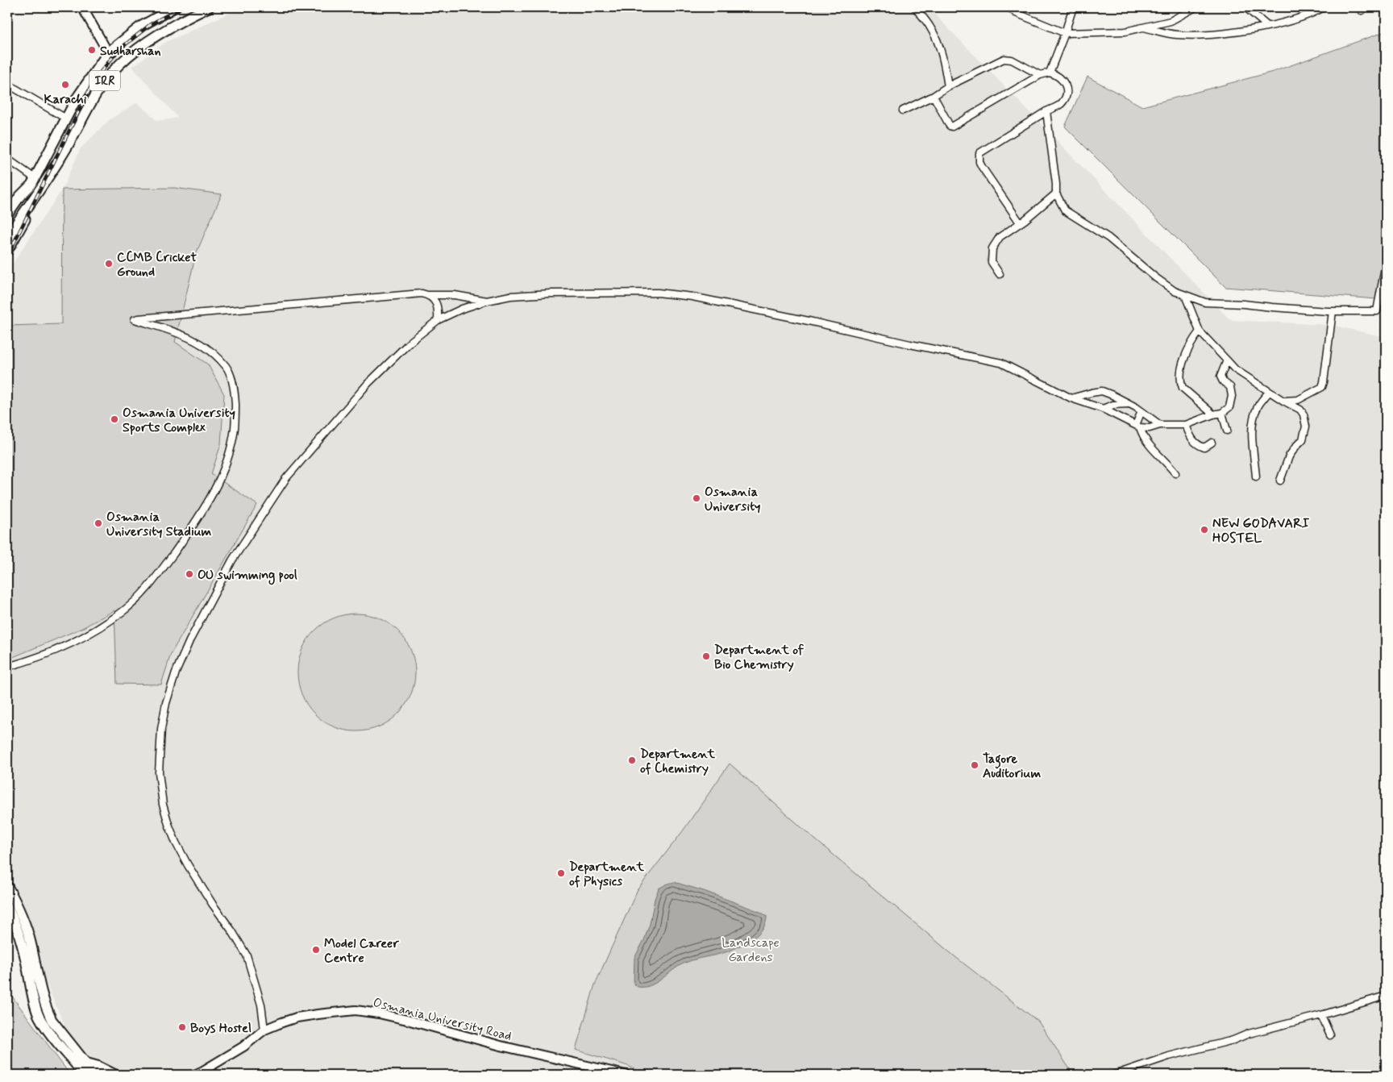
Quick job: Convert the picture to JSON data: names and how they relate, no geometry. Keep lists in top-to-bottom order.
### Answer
{
  "streets": {
    "main road": ["IRR", "Osmania University Road"]
  },
  "parks": ["Landscape Gardens"],
  "places": [
    "Sudharshan",
    "Karachi",
    "CCMB Cricket Ground",
    "Osmania University Sports Complex",
    "Osmania University",
    "Osmania University Stadium",
    "NEW GODAVARI HOSTEL",
    "OU swimming pool",
    "Department of Bio Chemistry",
    "Department of Chemistry",
    "Tagore Auditorium",
    "Department of Physics",
    "Model Career Centre",
    "Boys Hostel"
  ]
}
